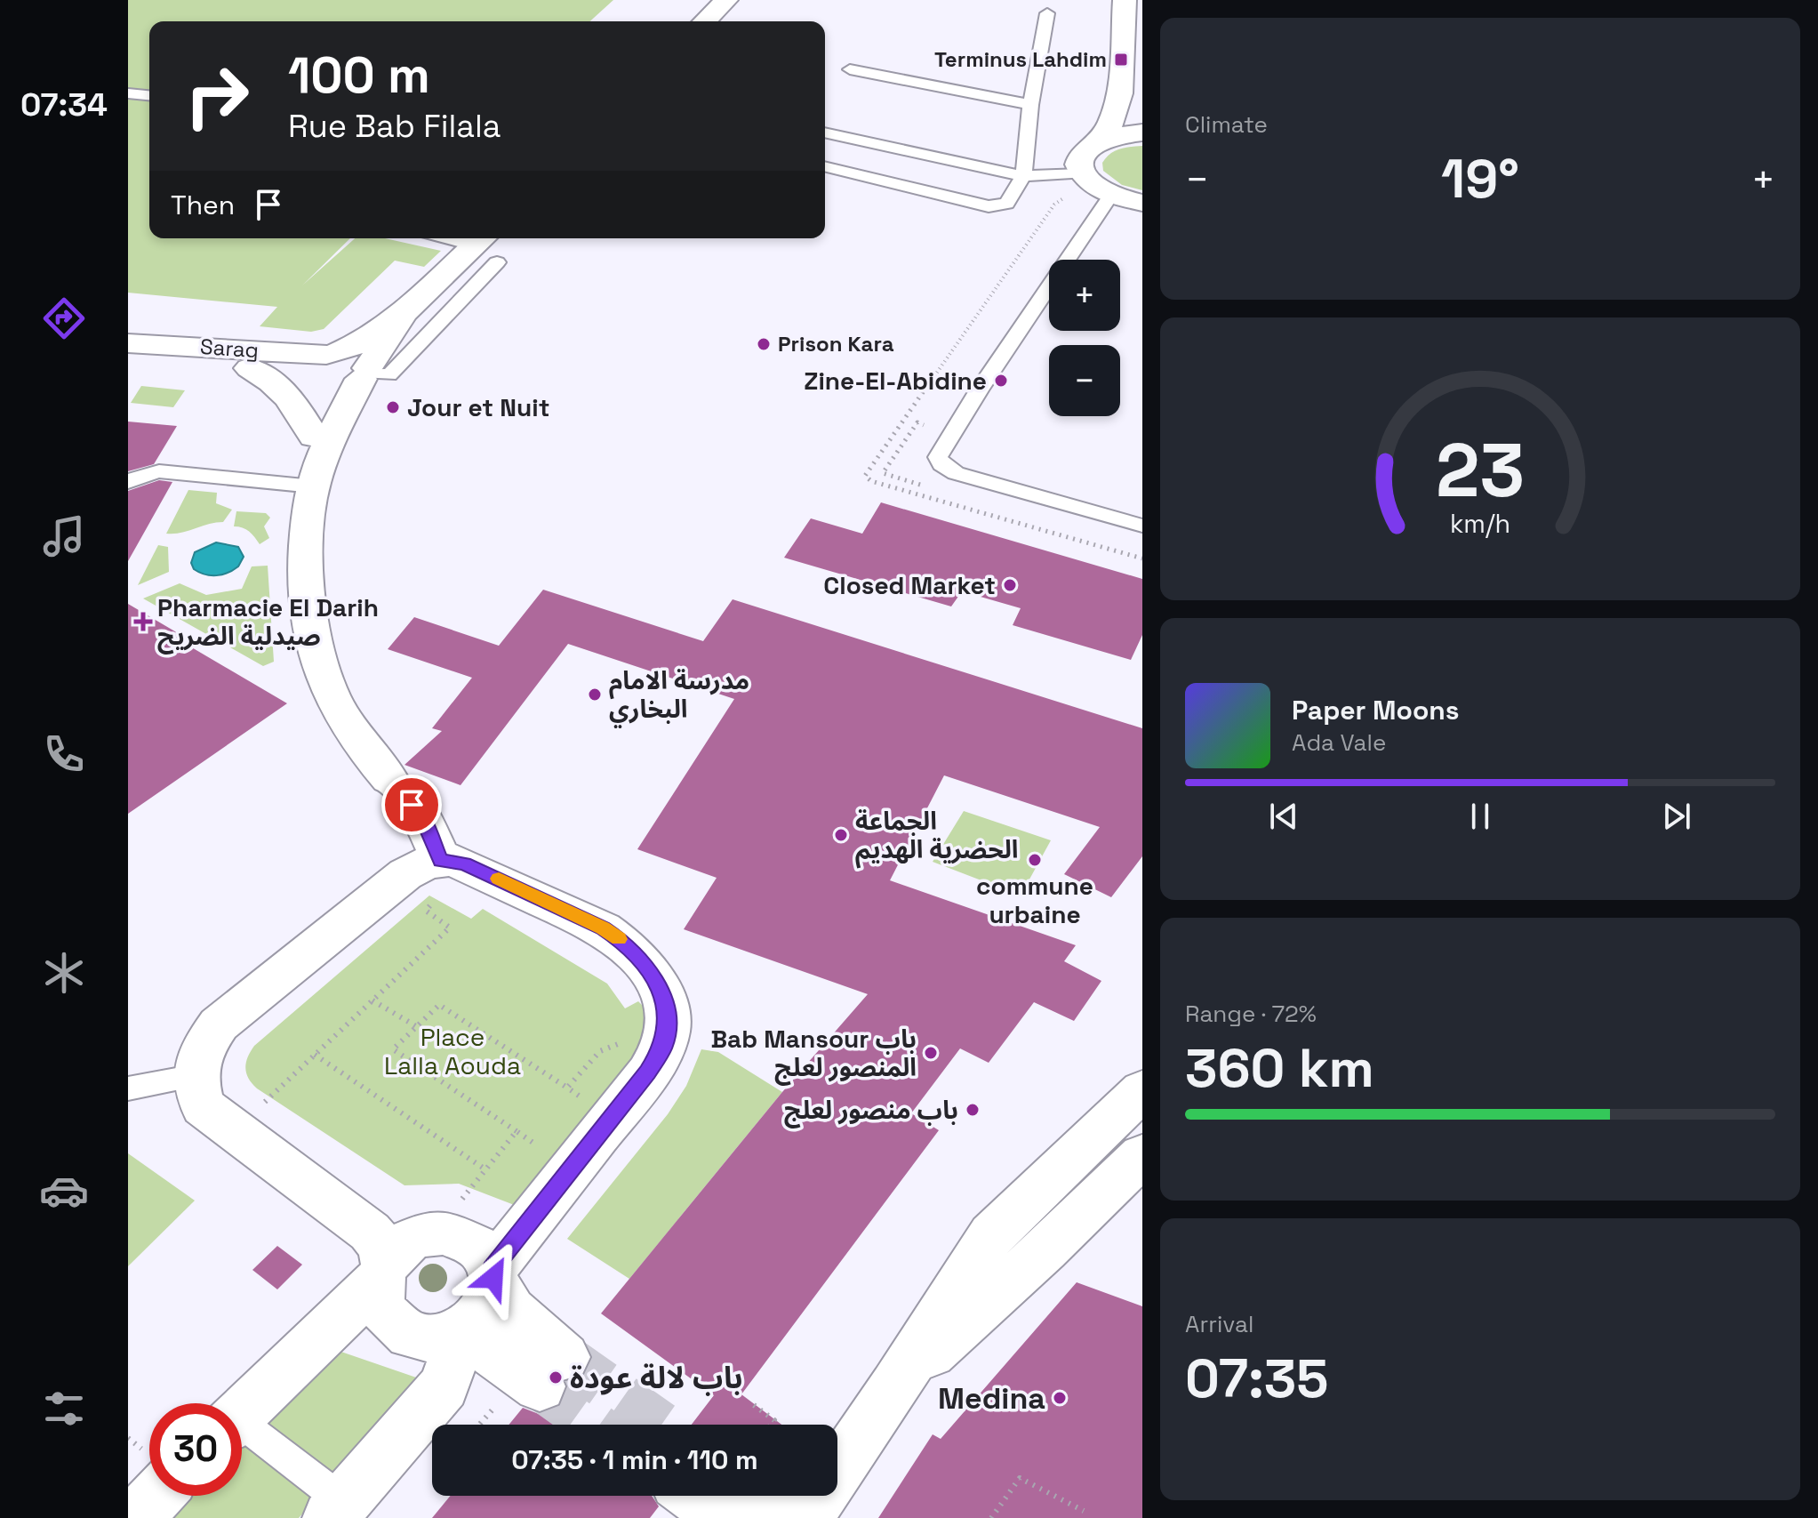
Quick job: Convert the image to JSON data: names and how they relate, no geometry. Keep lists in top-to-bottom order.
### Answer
{
  "streets": {
    "street": ["Sarag"]
  },
  "parks": ["Place Lalla Aouda"],
  "places": {
    "transit": ["Terminus Lahdim"],
    "other": [
      "Prison Kara",
      "Zine-El-Abidine",
      "Jour et Nuit",
      "Closed Market",
      "مدرسة الامام البخاري",
      "الجماعة الحضرية الهديم",
      "commune urbaine",
      "Bab Mansour باب المنصور لعلج",
      "باب منصور لعلج",
      "باب لالة عودة",
      "Medina"
    ],
    "health": ["Pharmacie El Darih صيدلية الضريح"]
  },
  "page": {
    "tabs": "07:34",
    "tile": [
      "Climate",
      ["Range · 72%", "360 km"],
      ["Arrival", "07:35"]
    ],
    "turn": ["100 m", "Rue Bab Filala"],
    "heat": ["−", "19°", "+"],
    "then": "Then",
    "map_buttons": ["+", "−"],
    "song": ["Paper Moons", "Ada Vale"],
    "limit": "30",
    "trip": "07:35 · 1 min · 110 m",
    "gauge": ["23", "km/h"]
  }
}
